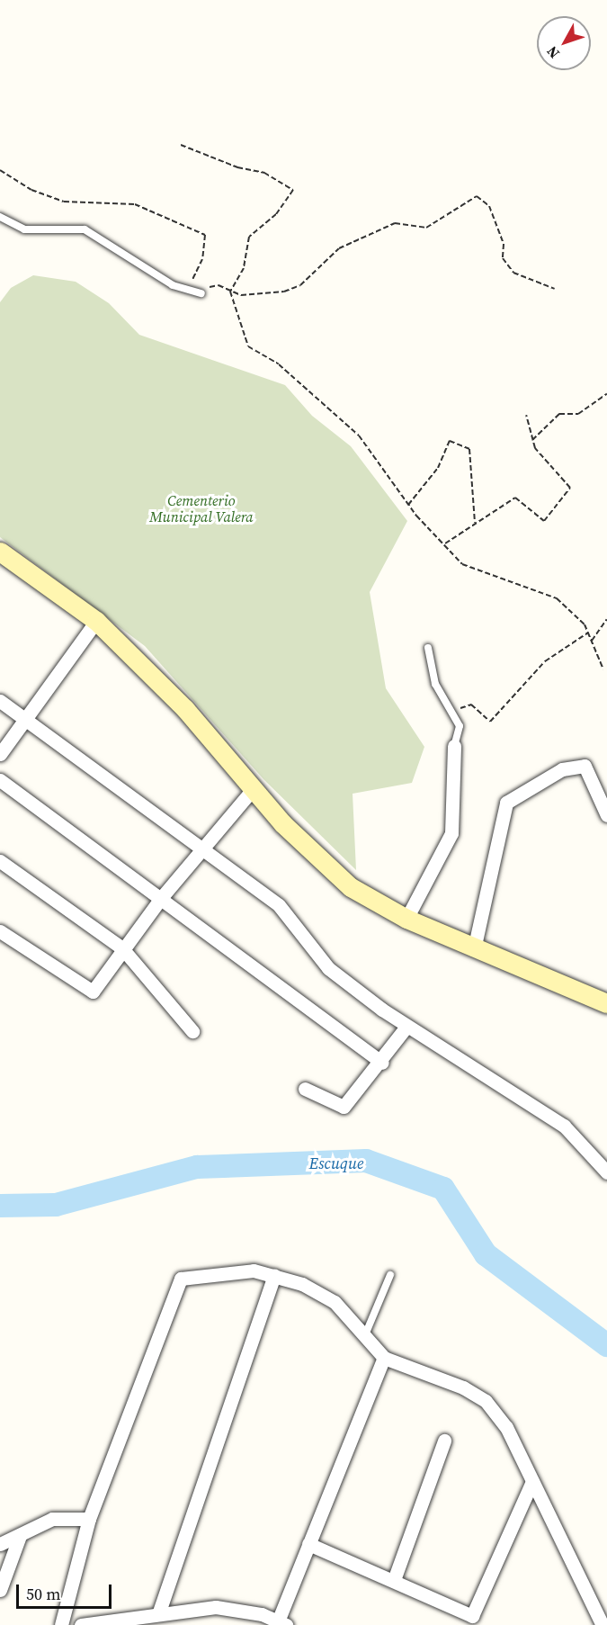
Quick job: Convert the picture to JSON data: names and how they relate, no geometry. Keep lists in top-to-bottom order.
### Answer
{
  "water": ["Escuque"],
  "parks": ["Cementerio Municipal Valera"],
  "scale_bar": "50 m",
  "north": "bottom left"
}
